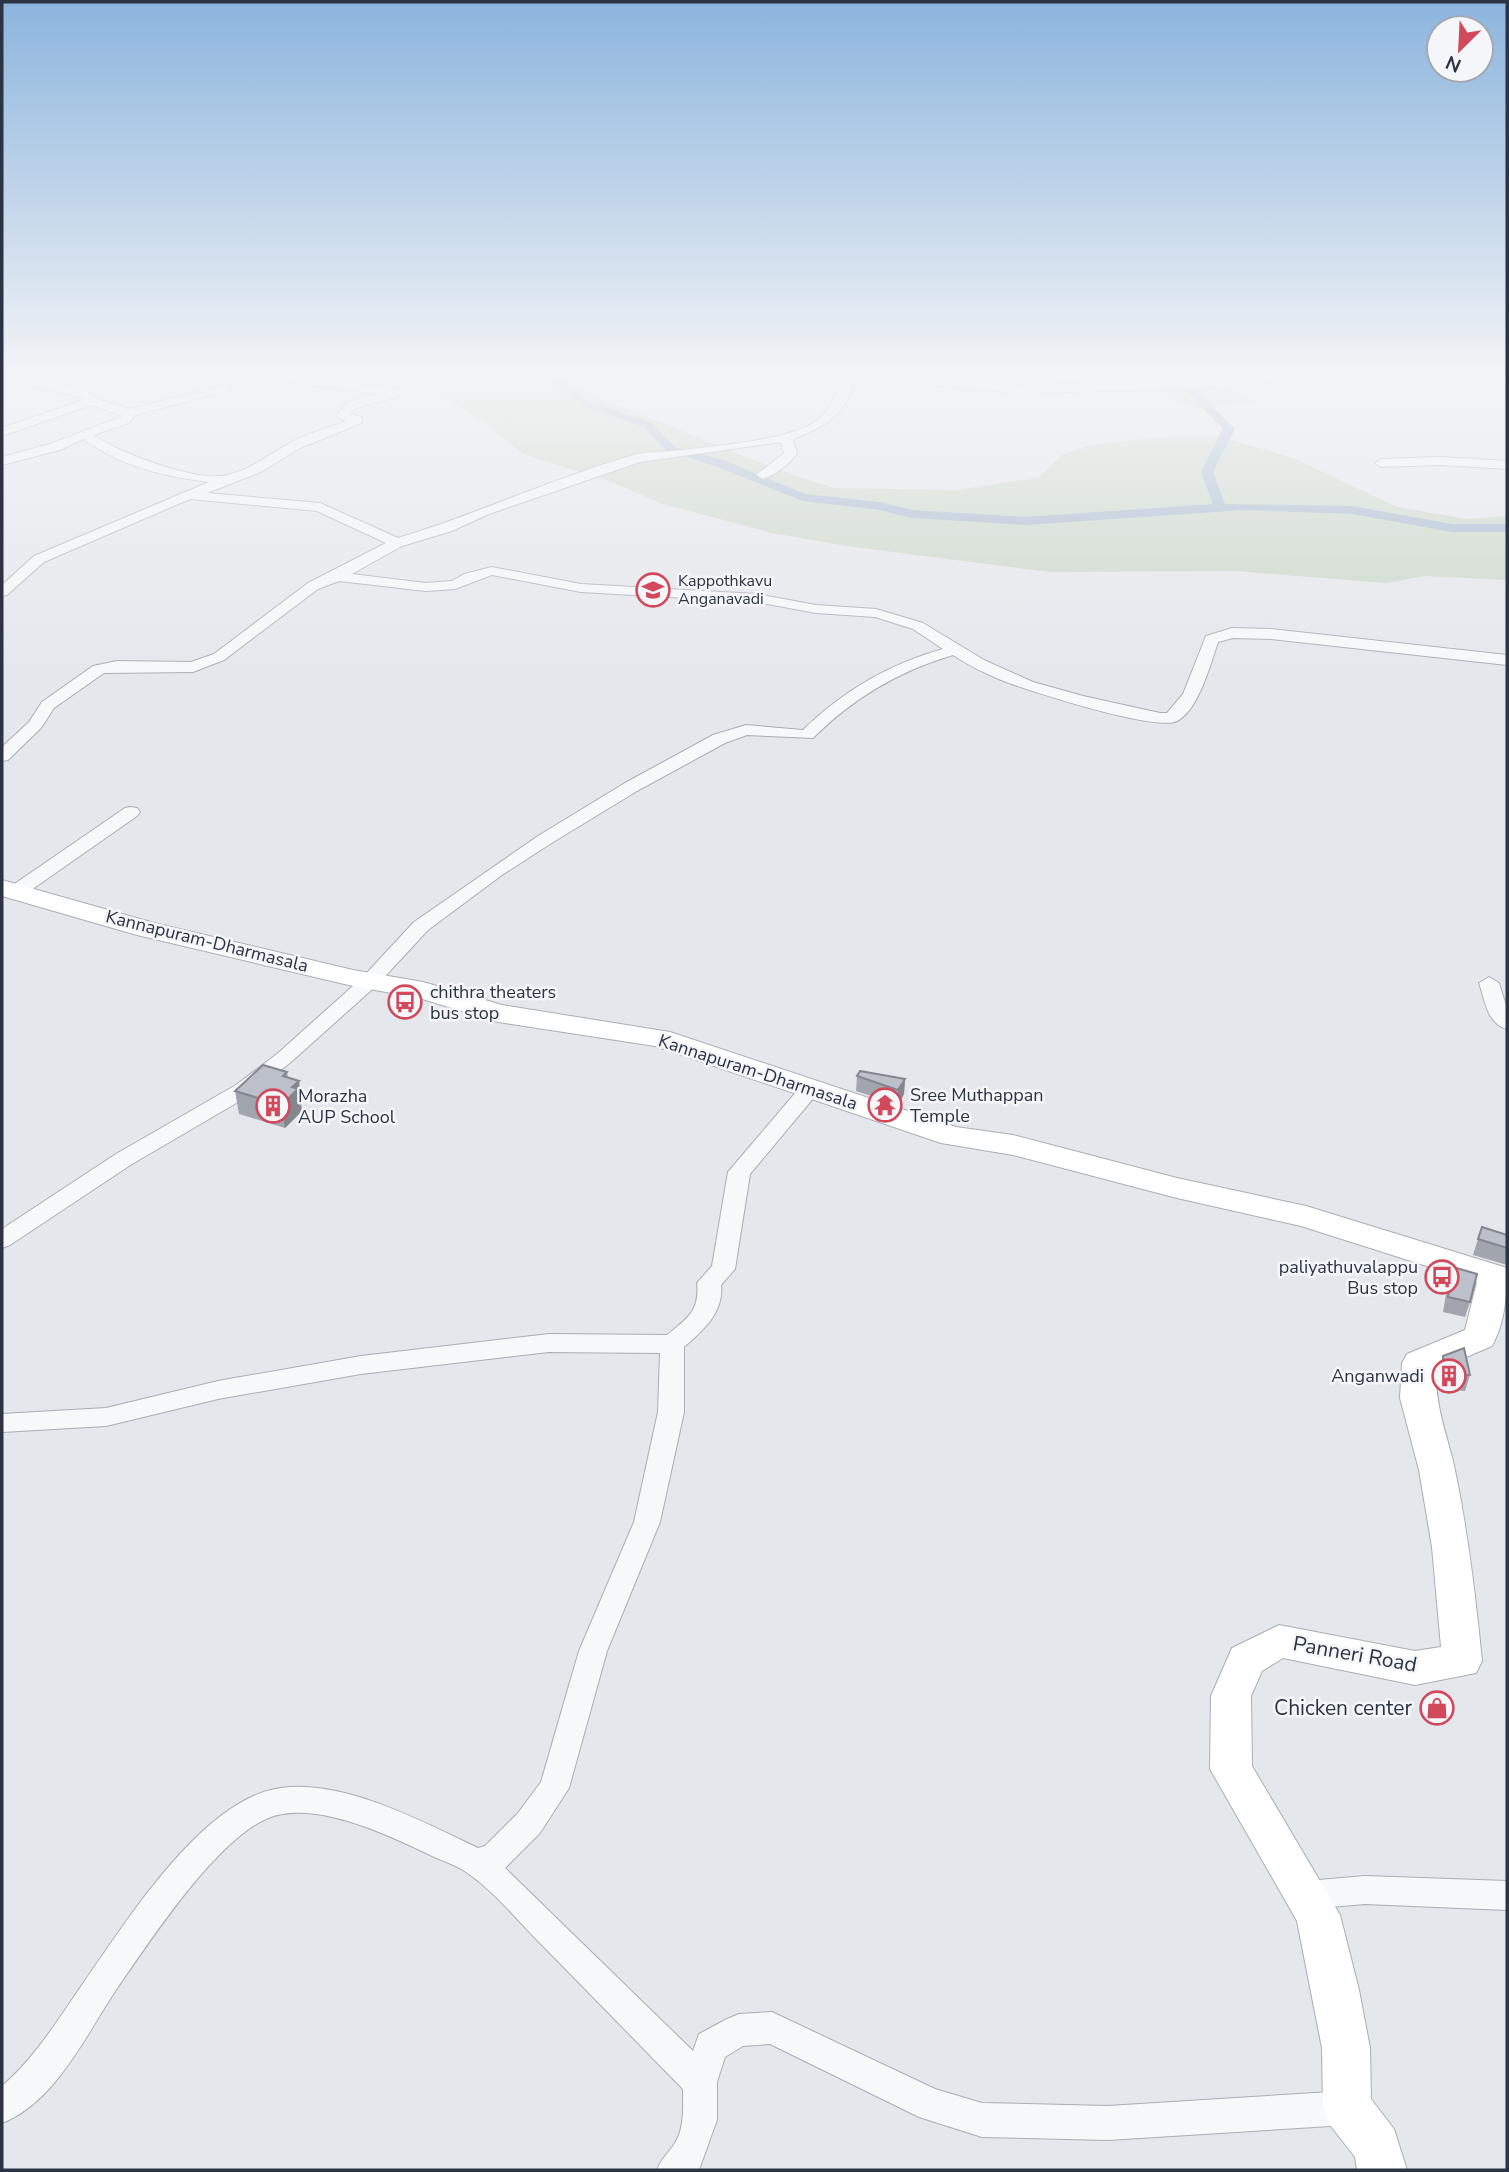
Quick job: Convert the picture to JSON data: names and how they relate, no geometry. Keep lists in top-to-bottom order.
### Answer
{
  "streets": {
    "main road": ["Kannapuram-Dharmasala", "Panneri Road"]
  },
  "crossings": [
    ["Kannapuram-Dharmasala", "Panneri Road"]
  ],
  "places": {
    "school or university": ["Kappothkavu Anganavadi"],
    "bus stop": ["chithra theaters bus stop", "paliyathuvalappu Bus stop"],
    "temple": ["Sree Muthappan Temple"],
    "building": ["Morazha AUP School", "Anganwadi"],
    "shop": ["Chicken center"]
  },
  "north": "bottom left"
}
